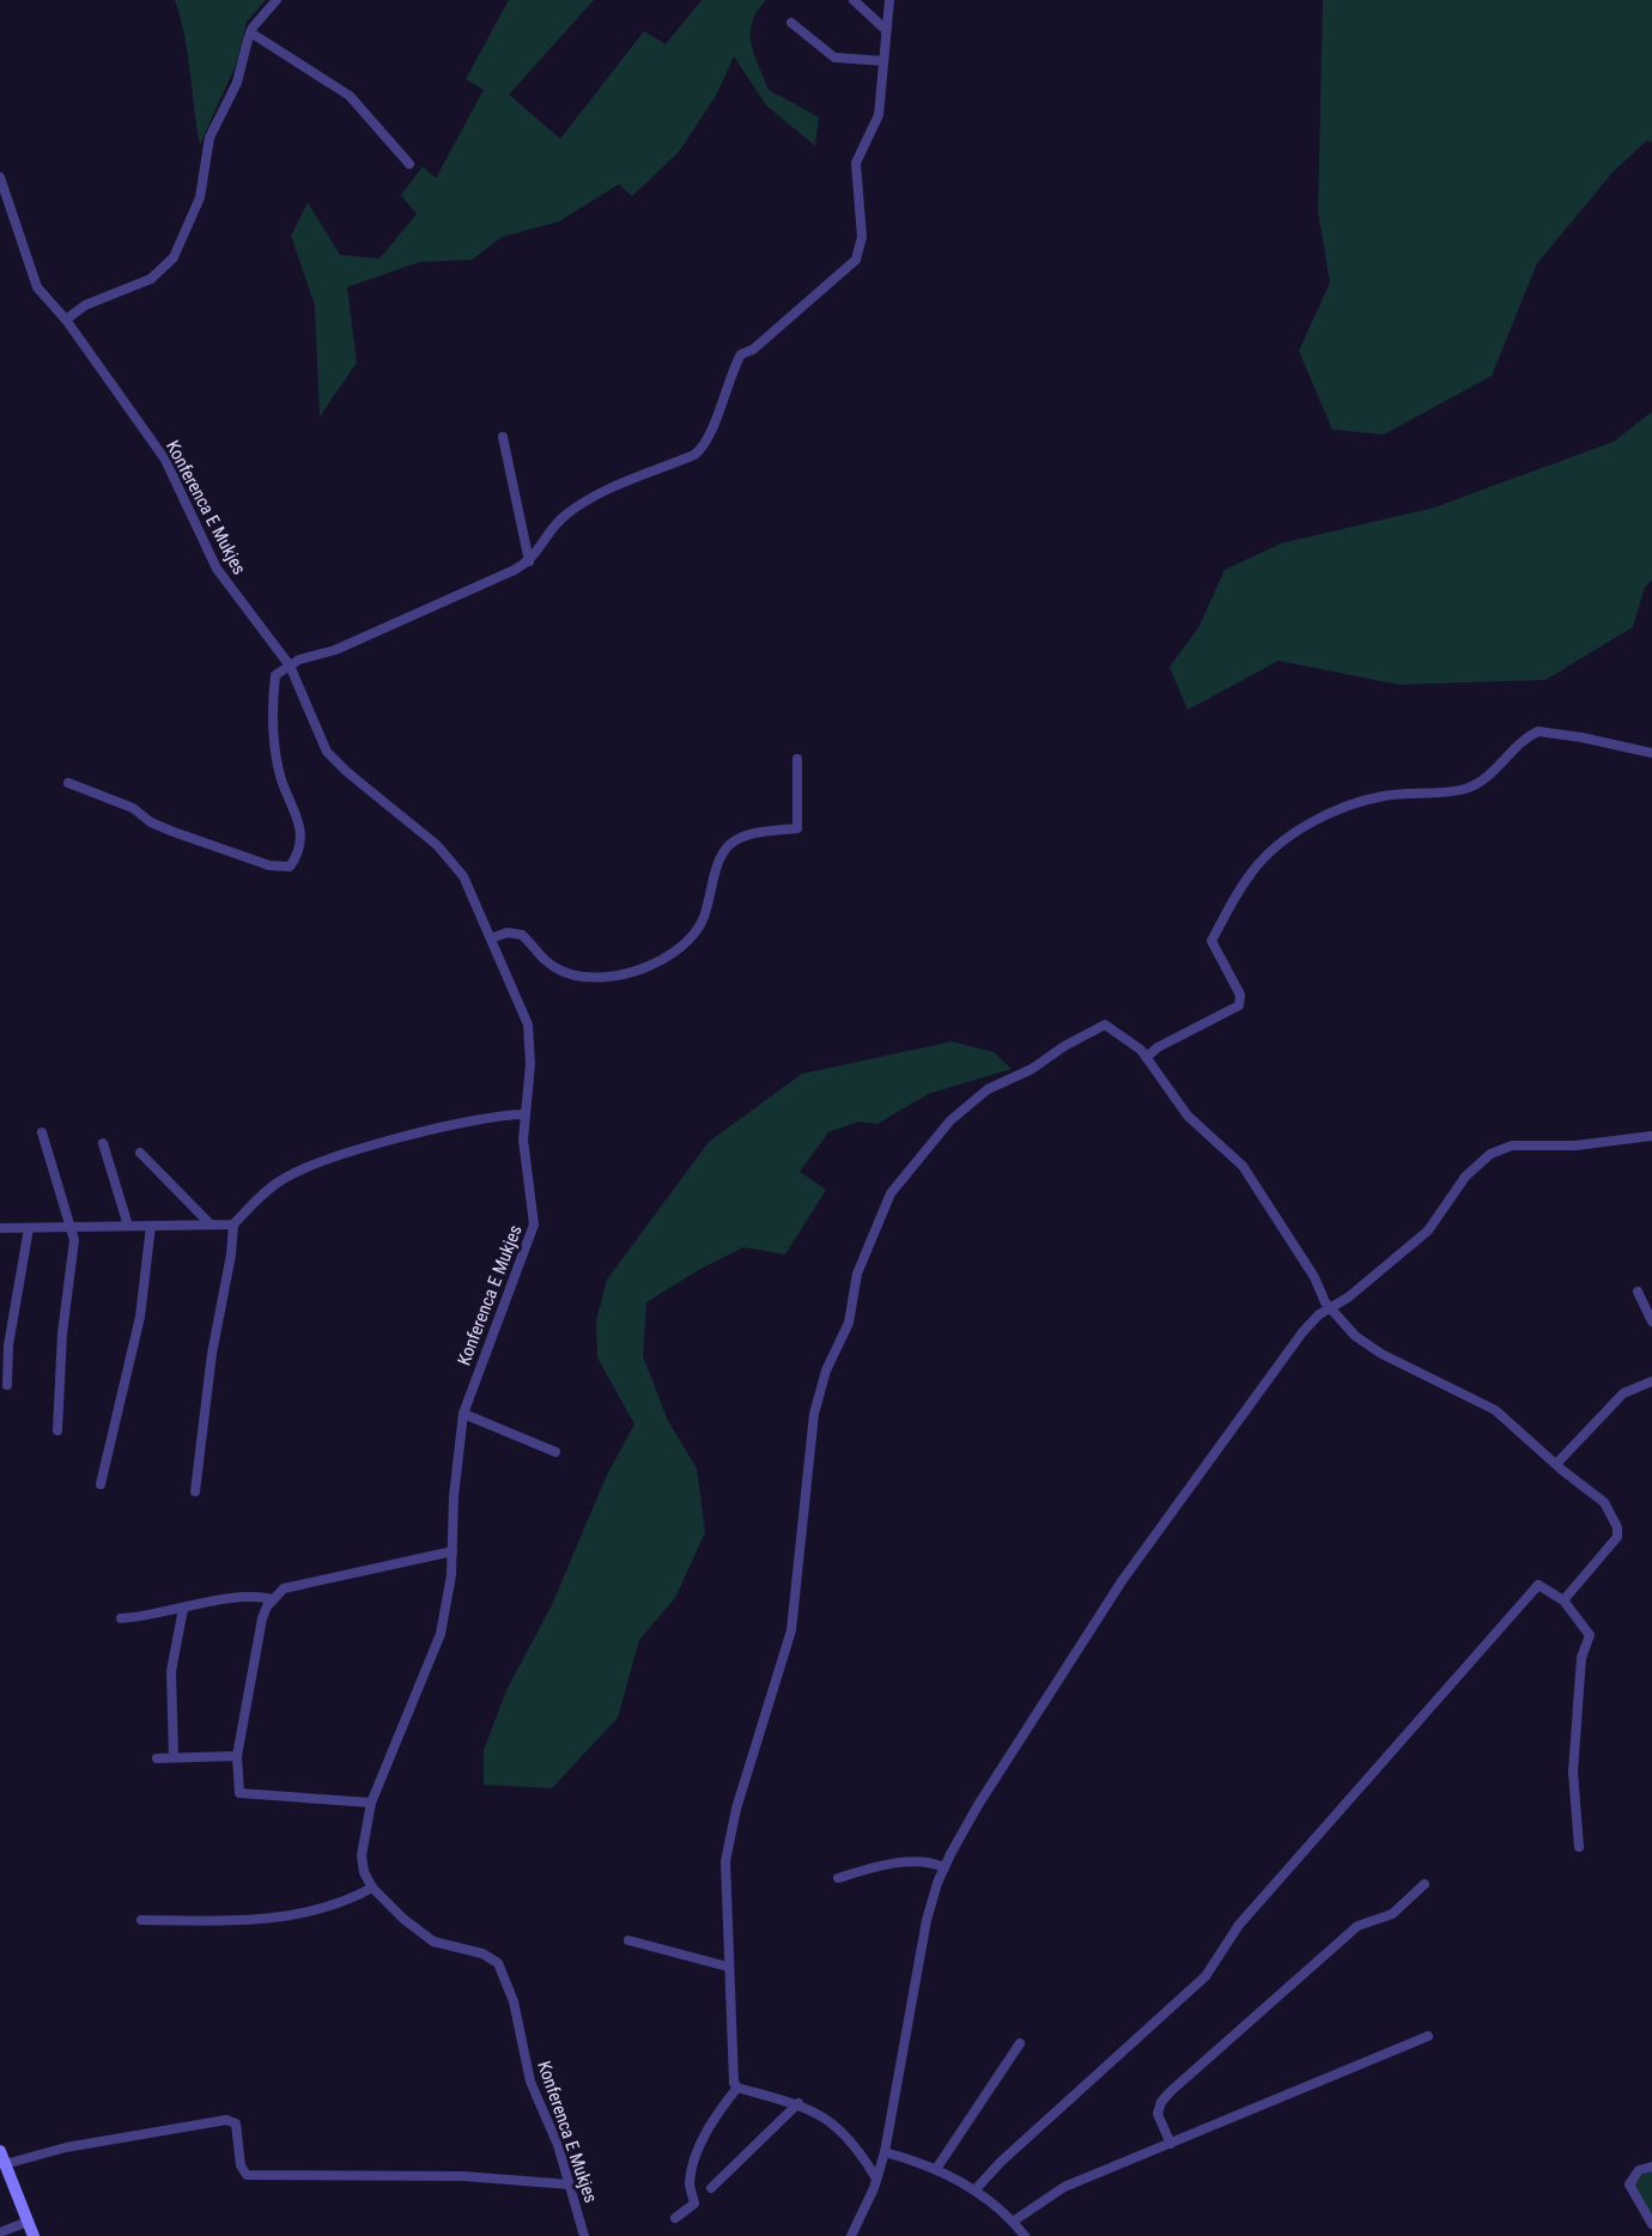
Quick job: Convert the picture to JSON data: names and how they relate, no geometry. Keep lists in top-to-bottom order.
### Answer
{
  "streets": {
    "street": ["Konferenca E Mukjes"]
  }
}
